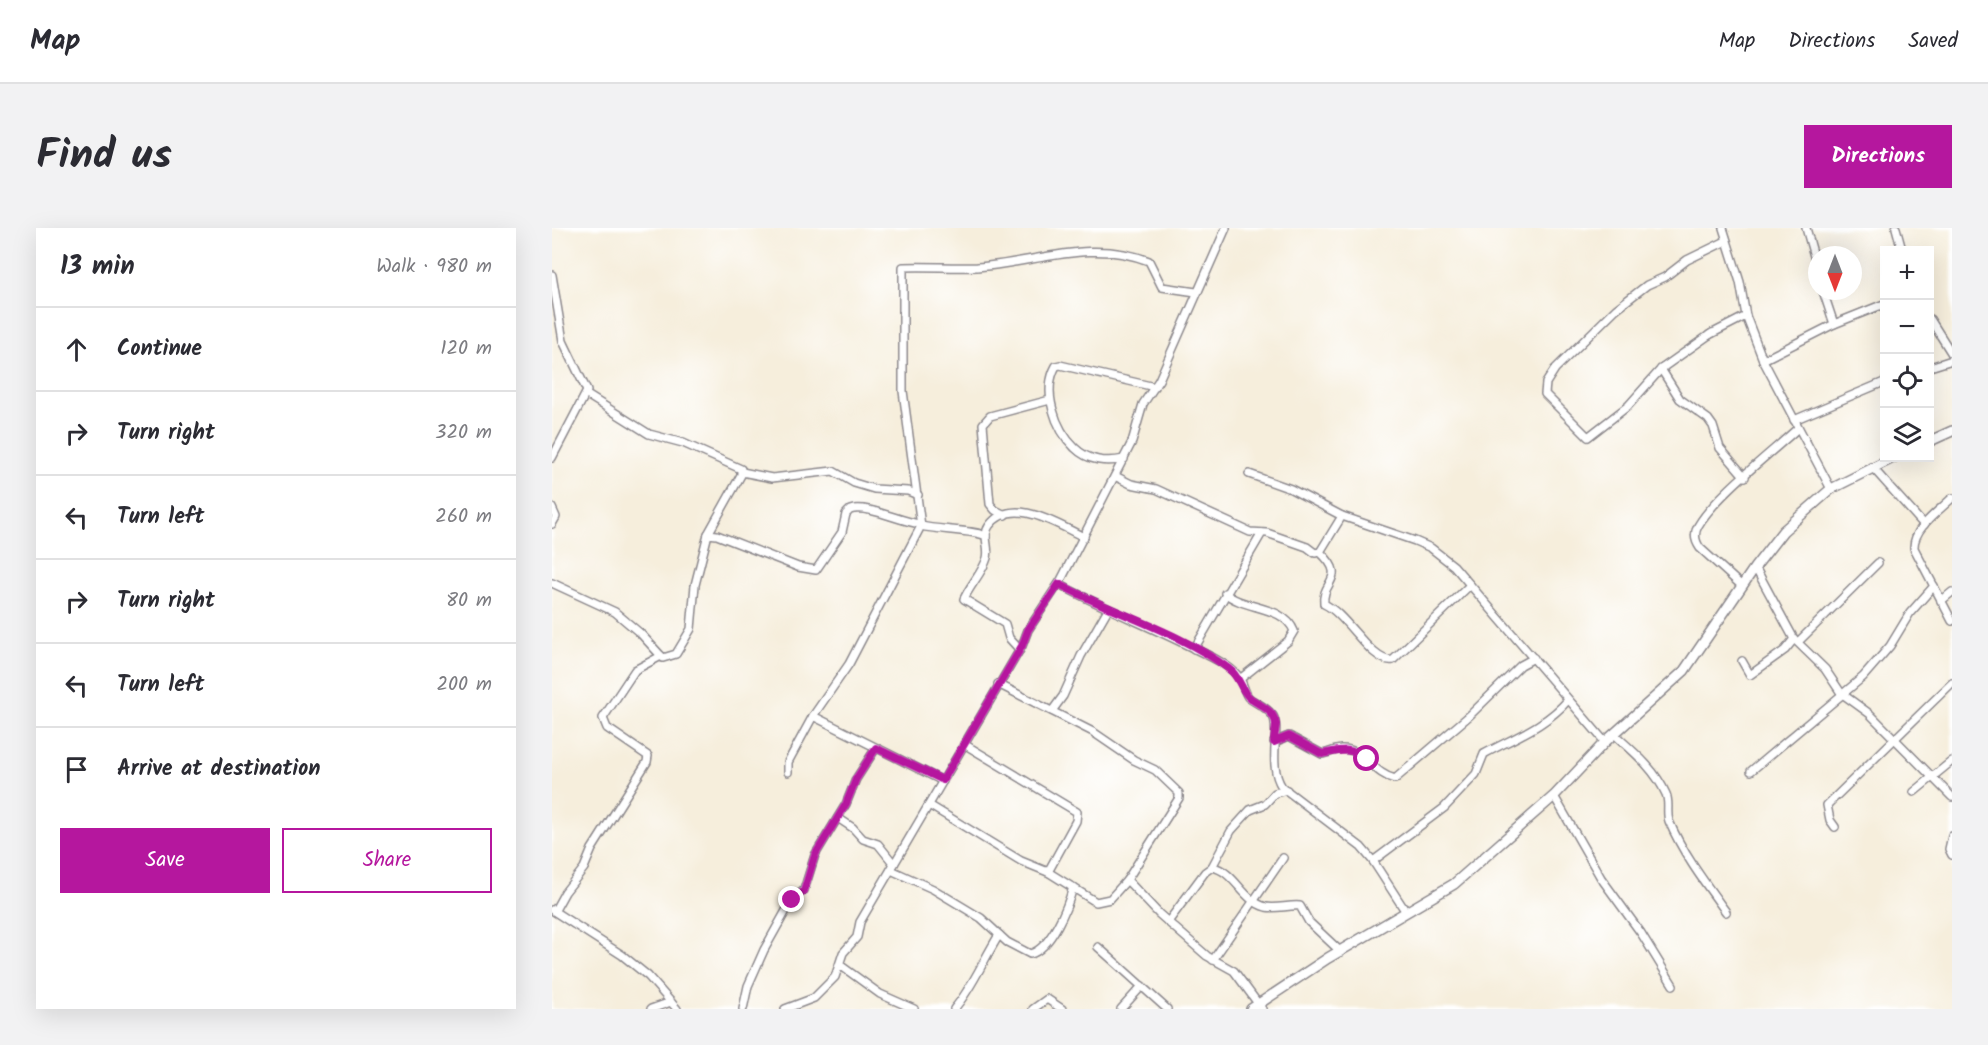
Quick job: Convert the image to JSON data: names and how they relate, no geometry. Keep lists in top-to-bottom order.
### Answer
{
  "north": "bottom",
  "page": {
    "header": "Map",
    "nav": ["Map", "Directions", "Saved"],
    "title": "Find us",
    "buttons": [
      "Directions",
      ["Save", "Share"]
    ],
    "heading": ["13 min", "Walk · 980 m"],
    "map_buttons": ["+", "−"],
    "list": [
      ["Continue", "120 m"],
      ["Turn right", "320 m"],
      ["Turn left", "260 m"],
      ["Turn right", "80 m"],
      ["Turn left", "200 m"],
      "Arrive at destination"
    ]
  }
}
